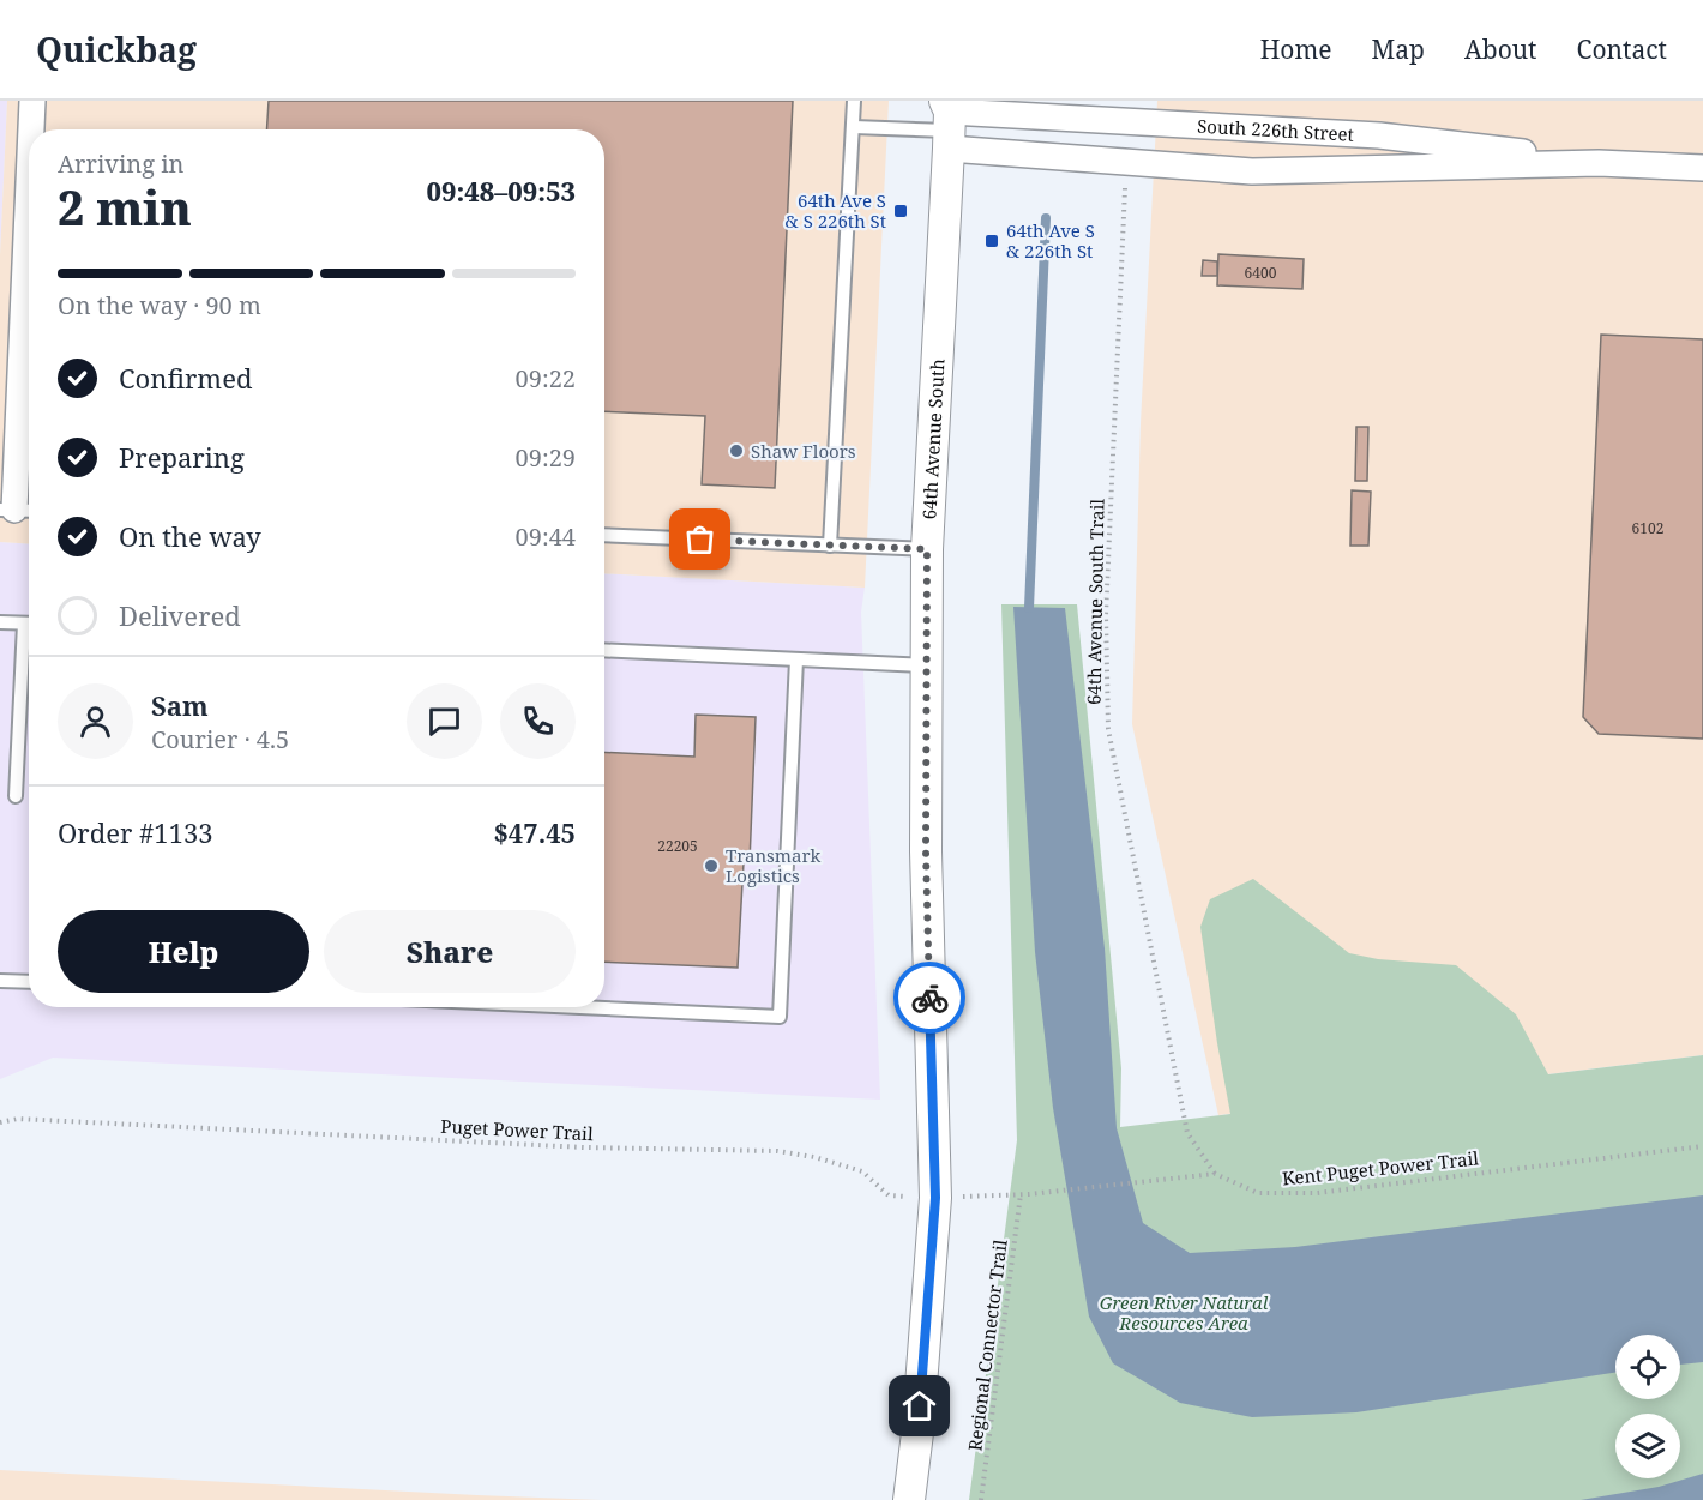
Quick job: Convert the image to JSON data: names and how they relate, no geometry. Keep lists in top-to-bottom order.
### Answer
{
  "streets": {
    "street": ["South 226th Street", "64th Avenue South"],
    "path": [
      "64th Avenue South Trail",
      "Puget Power Trail",
      "Kent Puget Power Trail",
      "Regional Connector Trail"
    ]
  },
  "crossings": [
    ["South 226th Street", "64th Avenue South"],
    ["South 226th Street", "64th Avenue South Trail"],
    ["64th Avenue South", "Puget Power Trail"],
    ["64th Avenue South Trail", "Kent Puget Power Trail"],
    ["Puget Power Trail", "Kent Puget Power Trail"],
    ["Puget Power Trail", "Regional Connector Trail"],
    ["Kent Puget Power Trail", "Regional Connector Trail"]
  ],
  "parks": ["Green River Natural Resources Area"],
  "places": {
    "transit": ["64th Ave S & S 226th St", "64th Ave S & 226th St"],
    "other": ["Shaw Floors", "Transmark Logistics"]
  },
  "house_numbers": ["6400", "6102", "22205"],
  "page": {
    "header": "Quickbag",
    "nav": [
      "Home",
      "Map",
      "About",
      "Contact"
    ],
    "heading": ["2 min", "Arriving in", "09:48–09:53"],
    "panel": [
      "Sam",
      "Courier · 4.5",
      "Order #1133",
      "$47.45"
    ],
    "bar": "On the way · 90 m",
    "list": [
      ["Confirmed", "09:22"],
      ["Preparing", "09:29"],
      ["On the way", "09:44"],
      "Delivered"
    ],
    "buttons": ["Help", "Share"]
  }
}
